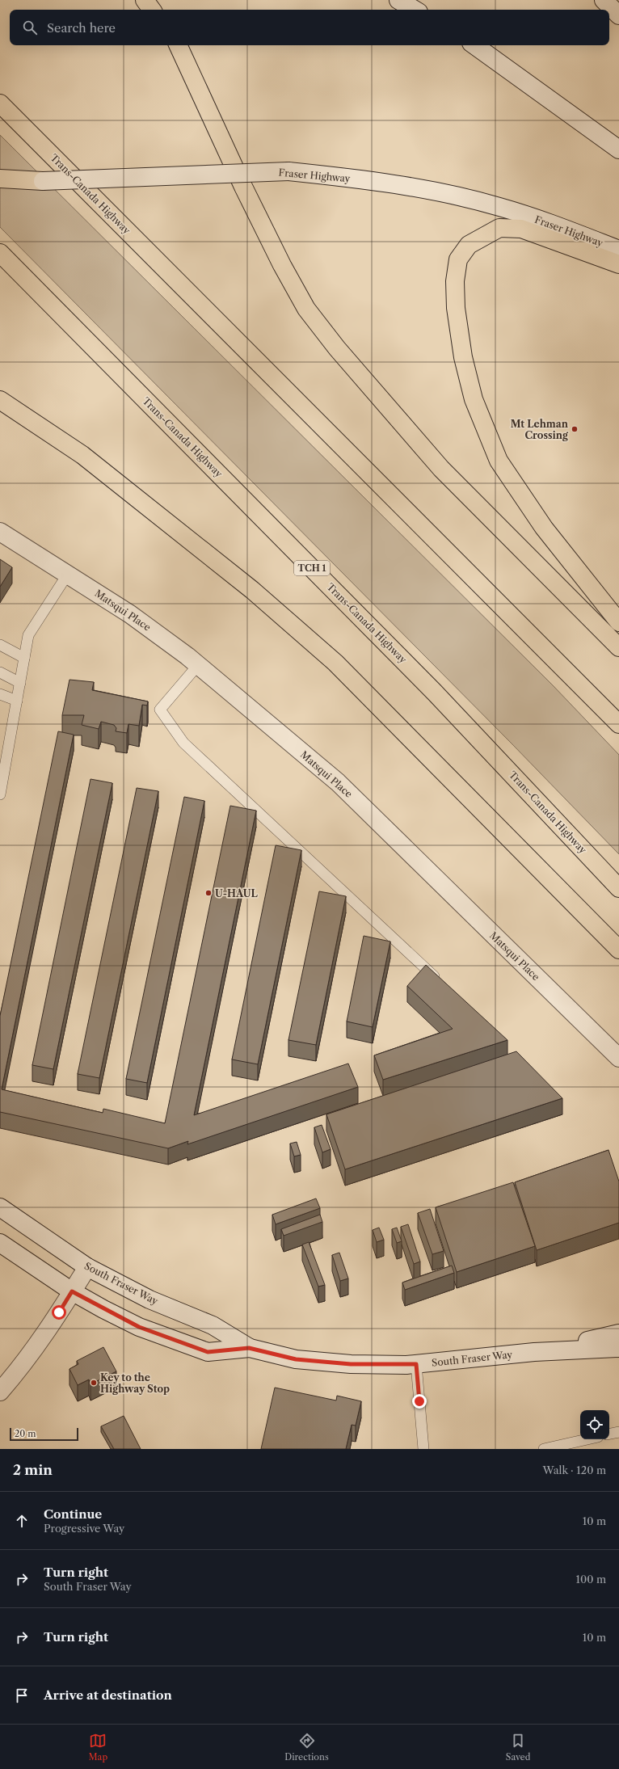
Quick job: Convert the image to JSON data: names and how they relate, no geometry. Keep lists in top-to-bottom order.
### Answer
{
  "streets": {
    "highway": ["Trans-Canada Highway", "TCH 1"],
    "street": ["Fraser Highway", "Matsqui Place", "South Fraser Way"]
  },
  "places": ["Mt Lehman Crossing", "U-HAUL", "Key to the Highway Stop"],
  "scale_bar": "20 m",
  "page": {
    "search": "Search here",
    "scale": "20 m",
    "heading": ["2 min", "Walk · 120 m"],
    "list": [
      ["Continue", "Progressive Way", "10 m"],
      ["Turn right", "South Fraser Way", "100 m"],
      ["Turn right", "10 m"],
      "Arrive at destination"
    ],
    "nav": ["Map", "Directions", "Saved"]
  }
}
